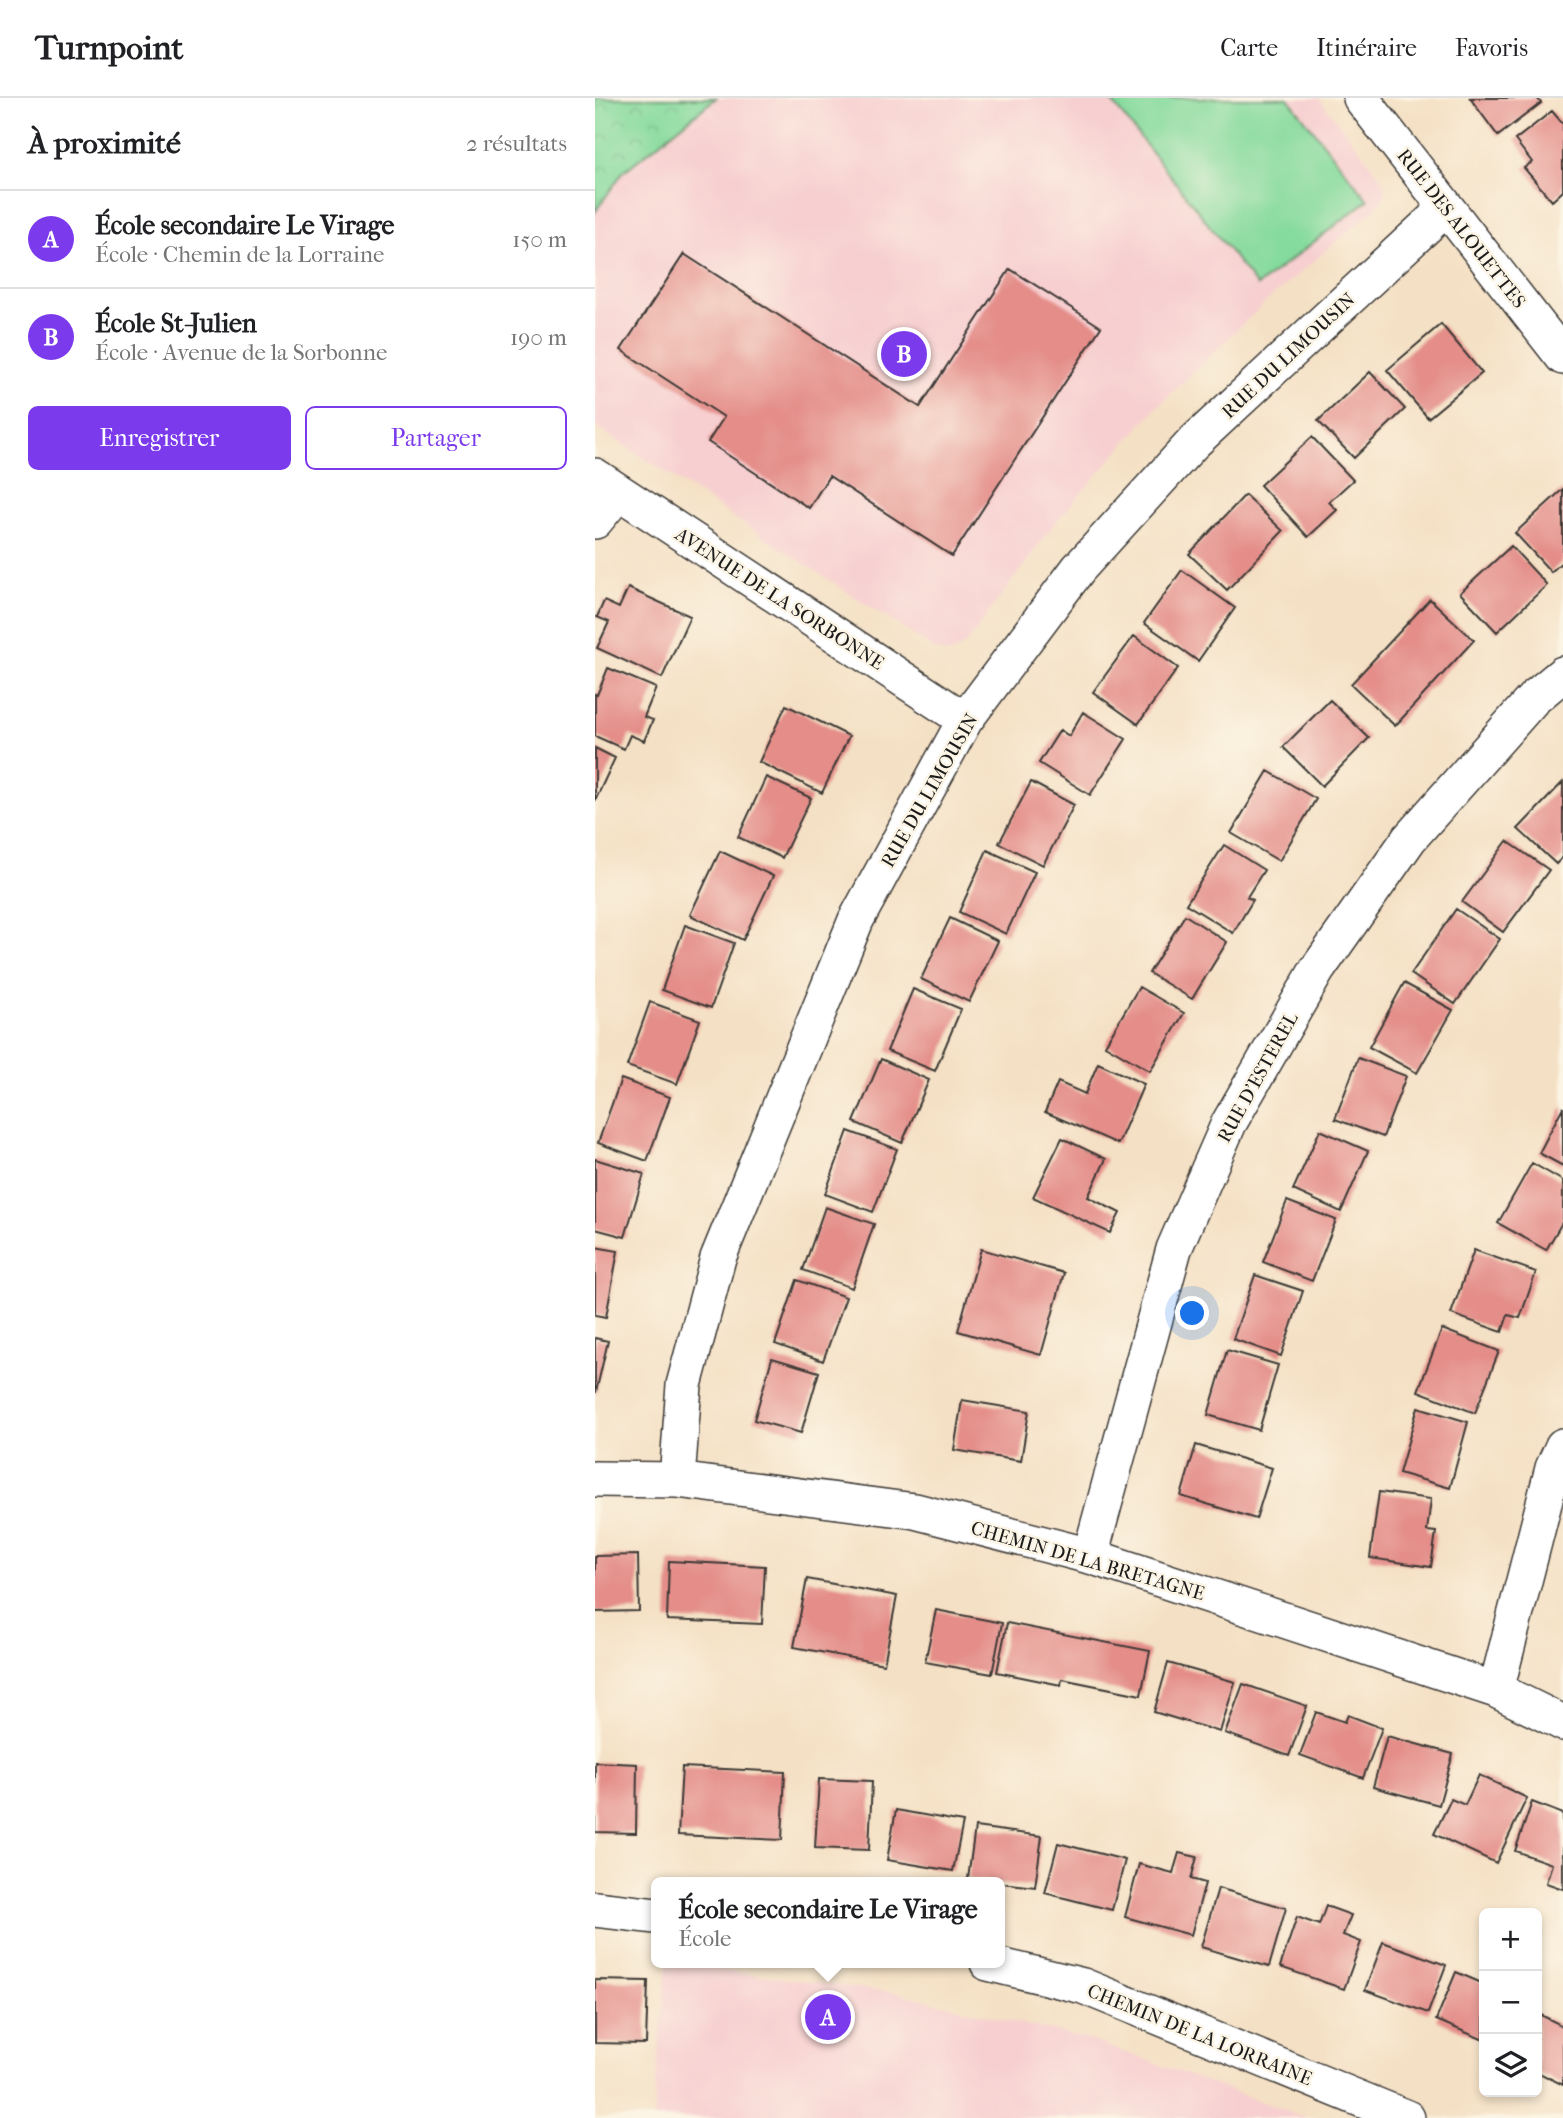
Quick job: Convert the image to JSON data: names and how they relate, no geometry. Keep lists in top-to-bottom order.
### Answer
{
  "streets": {
    "street": [
      "RUE DES ALOUETTES",
      "RUE DU LIMOUSIN",
      "AVENUE DE LA SORBONNE",
      "RUE D'ESTEREL",
      "CHEMIN DE LA BRETAGNE",
      "CHEMIN DE LA LORRAINE"
    ]
  },
  "crossings": [
    ["RUE DES ALOUETTES", "RUE DU LIMOUSIN"],
    ["RUE DU LIMOUSIN", "AVENUE DE LA SORBONNE"],
    ["RUE DU LIMOUSIN", "CHEMIN DE LA BRETAGNE"],
    ["RUE D'ESTEREL", "CHEMIN DE LA BRETAGNE"]
  ],
  "page": {
    "header": "Turnpoint",
    "nav": ["Carte", "Itinéraire", "Favoris"],
    "heading": ["À proximité", "2 résultats"],
    "list": [
      {
        "mark": "A",
        "name": "École secondaire Le Virage",
        "note": "École · Chemin de la Lorraine",
        "value": "150 m"
      },
      {
        "mark": "B",
        "name": "École St-Julien",
        "note": "École · Avenue de la Sorbonne",
        "value": "190 m"
      }
    ],
    "pins": ["B", "A"],
    "buttons": ["Enregistrer", "Partager"],
    "popup": ["École secondaire Le Virage", "École"],
    "map_buttons": ["+", "−"]
  }
}
